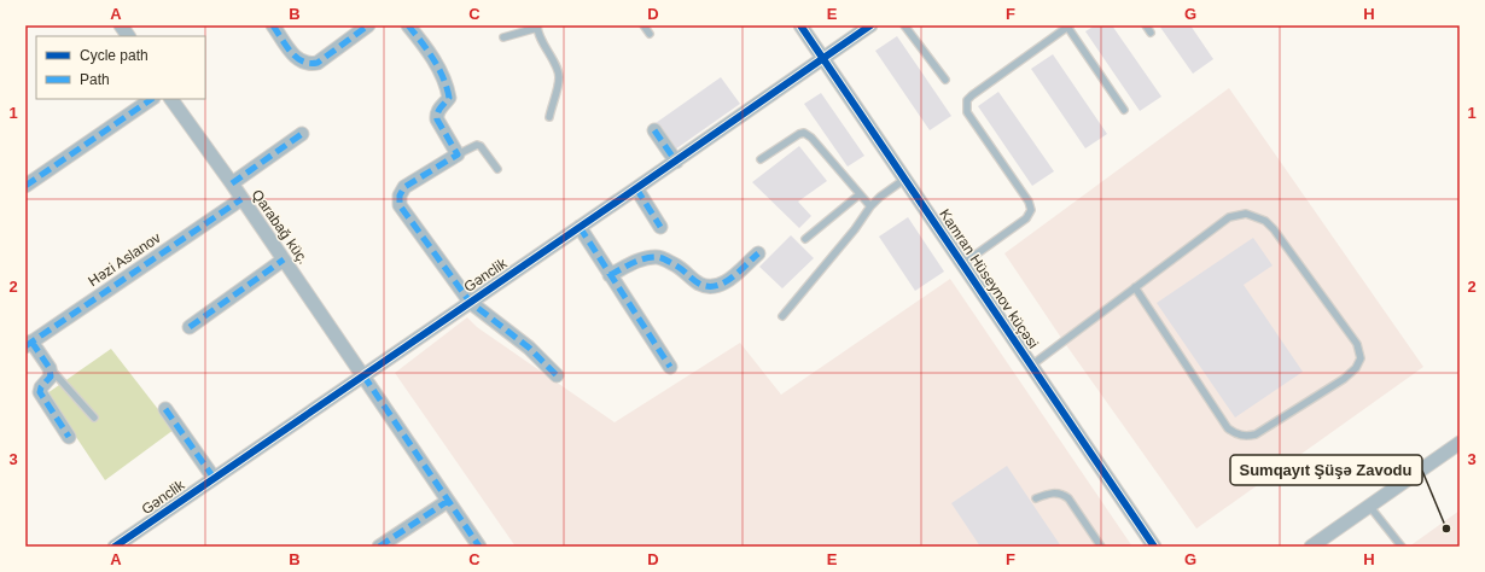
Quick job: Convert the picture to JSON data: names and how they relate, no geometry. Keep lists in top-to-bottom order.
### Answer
{
  "streets": {
    "street": [
      "Qarabağ küç.",
      "Həzi Aslanov",
      "Gənclik",
      "Kamran Hüseynov küçəsi"
    ]
  },
  "crossings": [
    ["Qarabağ küç.", "Həzi Aslanov"],
    ["Qarabağ küç.", "Gənclik"],
    ["Gənclik", "Kamran Hüseynov küçəsi"]
  ],
  "places": ["Sumqayıt Şüşə Zavodu"],
  "legend": ["Cycle path", "Path"],
  "grid": {
    "columns": [
      "A",
      "B",
      "C",
      "D",
      "E",
      "F",
      "G",
      "H"
    ],
    "rows": ["1", "2", "3"]
  }
}
